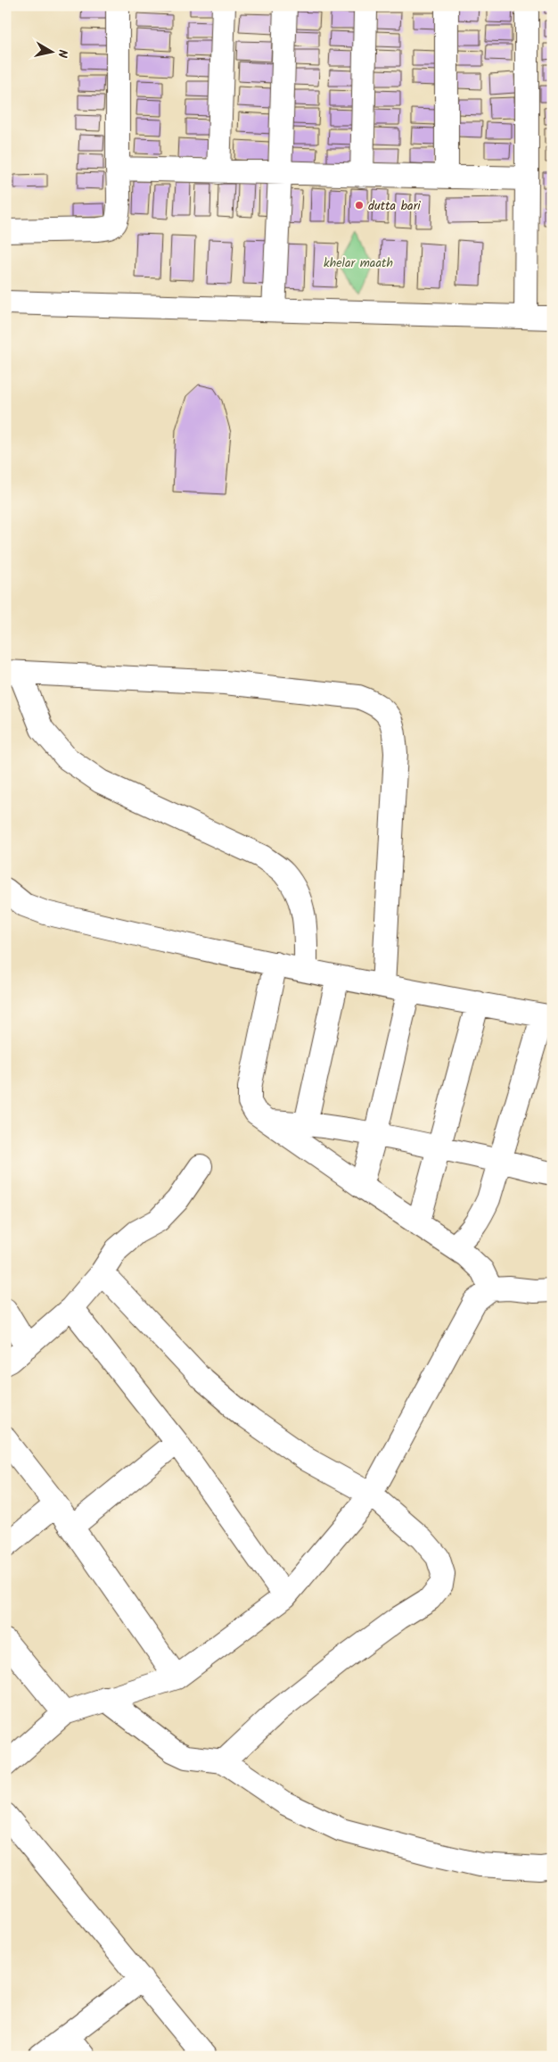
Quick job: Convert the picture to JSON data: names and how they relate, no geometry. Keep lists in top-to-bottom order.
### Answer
{
  "parks": ["khelar maath"],
  "places": ["dutta bari"],
  "north": "right"
}
